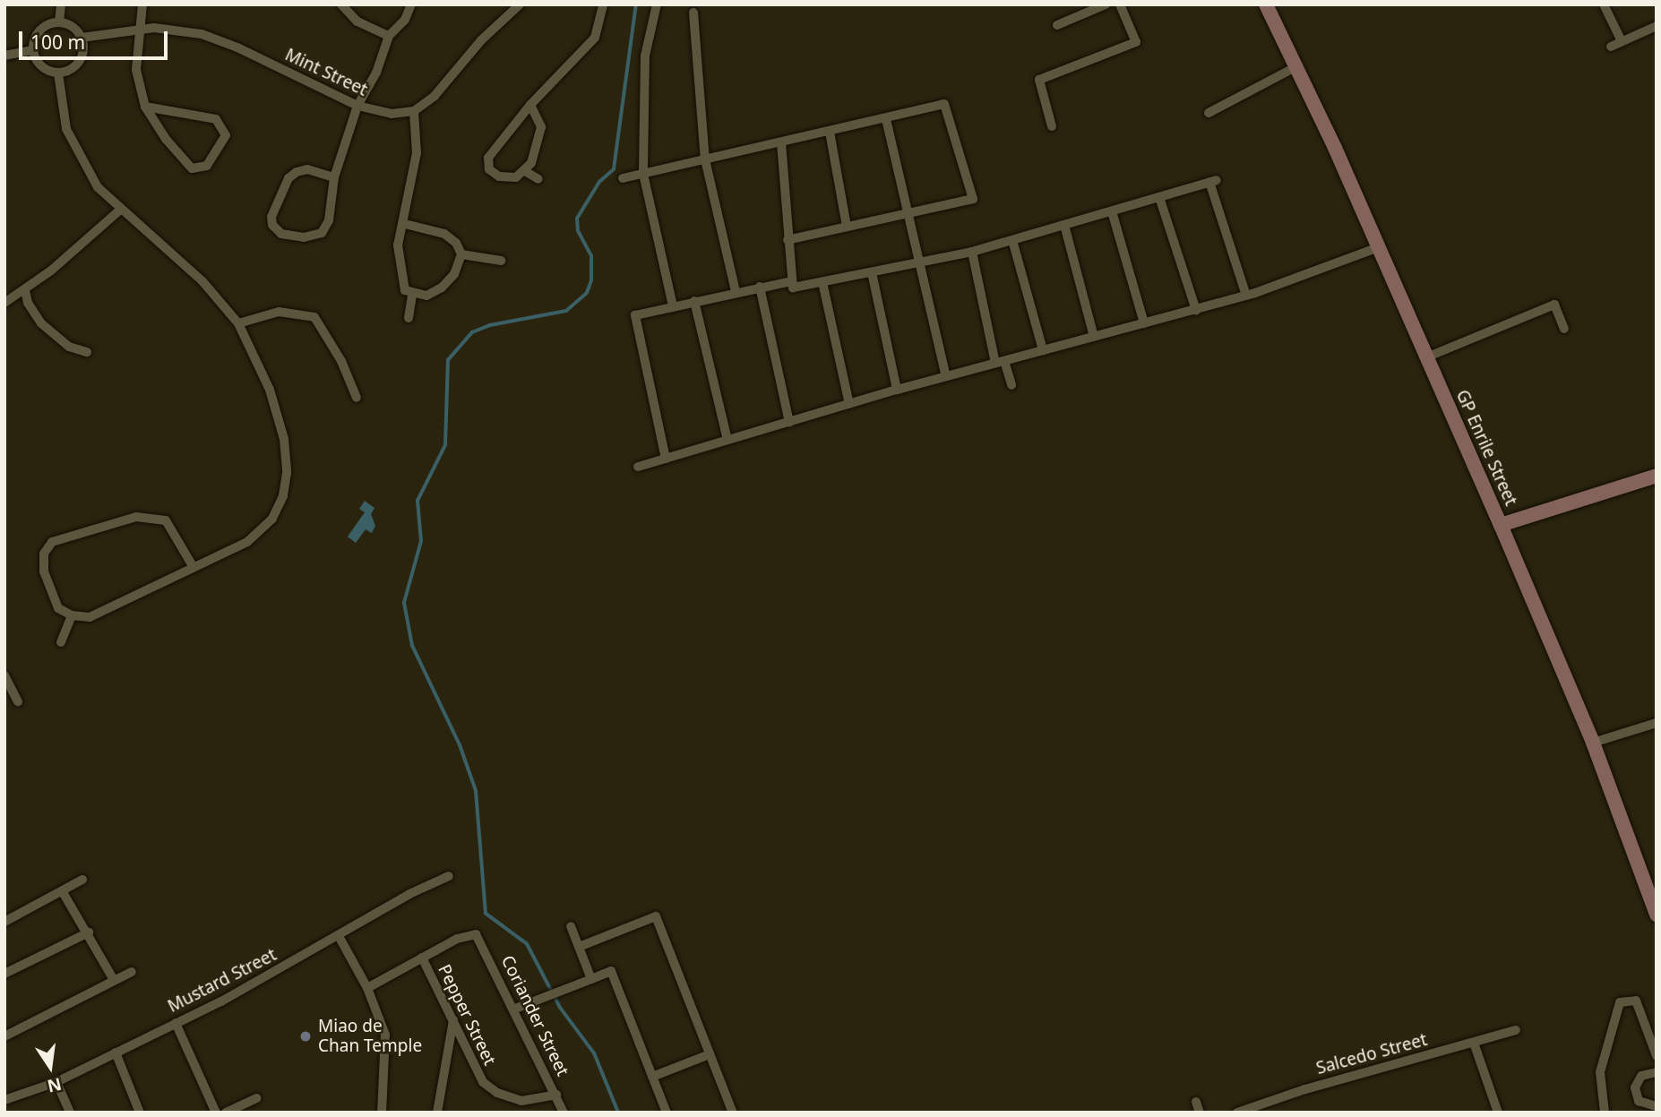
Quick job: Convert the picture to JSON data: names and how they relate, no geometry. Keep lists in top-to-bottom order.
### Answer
{
  "streets": {
    "street": [
      "Mint Street",
      "GP Enrile Street",
      "Mustard Street",
      "Pepper Street",
      "Coriander Street",
      "Salcedo Street"
    ]
  },
  "crossings": [
    ["Pepper Street", "Coriander Street"]
  ],
  "places": ["Miao de Chan Temple"],
  "scale_bar": "100 m",
  "north": "bottom"
}
